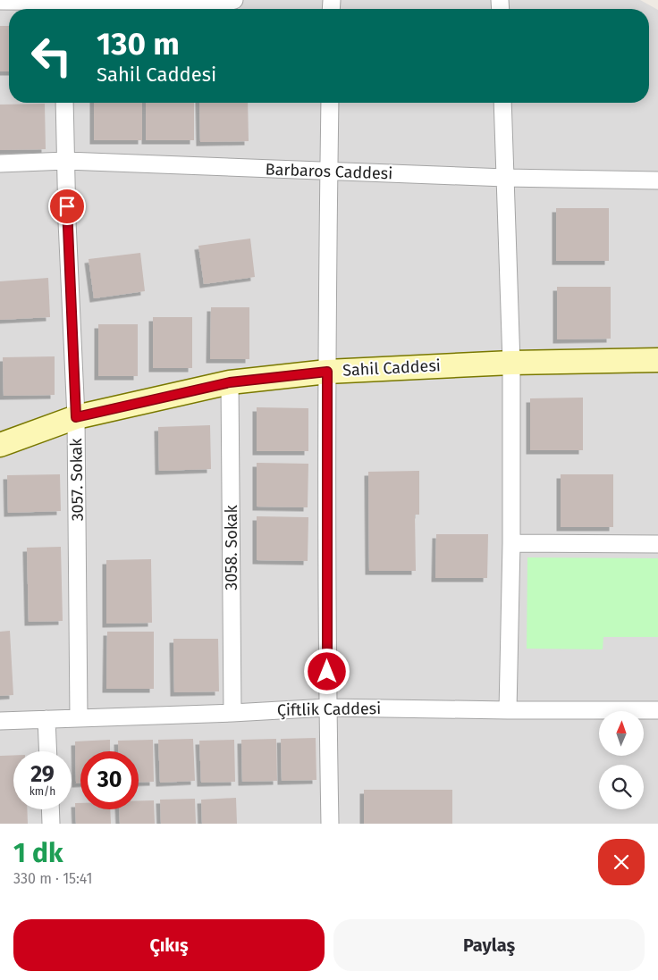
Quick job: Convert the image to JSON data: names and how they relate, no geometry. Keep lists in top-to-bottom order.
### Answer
{
  "streets": {
    "street": [
      "Barbaros Caddesi",
      "Sahil Caddesi",
      "3057. Sokak",
      "3058. Sokak",
      "Çiftlik Caddesi"
    ]
  },
  "crossings": [
    ["Barbaros Caddesi", "3057. Sokak"],
    ["Sahil Caddesi", "3057. Sokak"],
    ["Sahil Caddesi", "3058. Sokak"],
    ["3057. Sokak", "Çiftlik Caddesi"],
    ["3058. Sokak", "Çiftlik Caddesi"]
  ],
  "north": "top",
  "page": {
    "turn": ["130 m", "Sahil Caddesi"],
    "speed": "29 km/h",
    "limit": "30",
    "heading": ["1 dk", "330 m · 15:41"],
    "buttons": ["Çıkış", "Paylaş"]
  }
}
